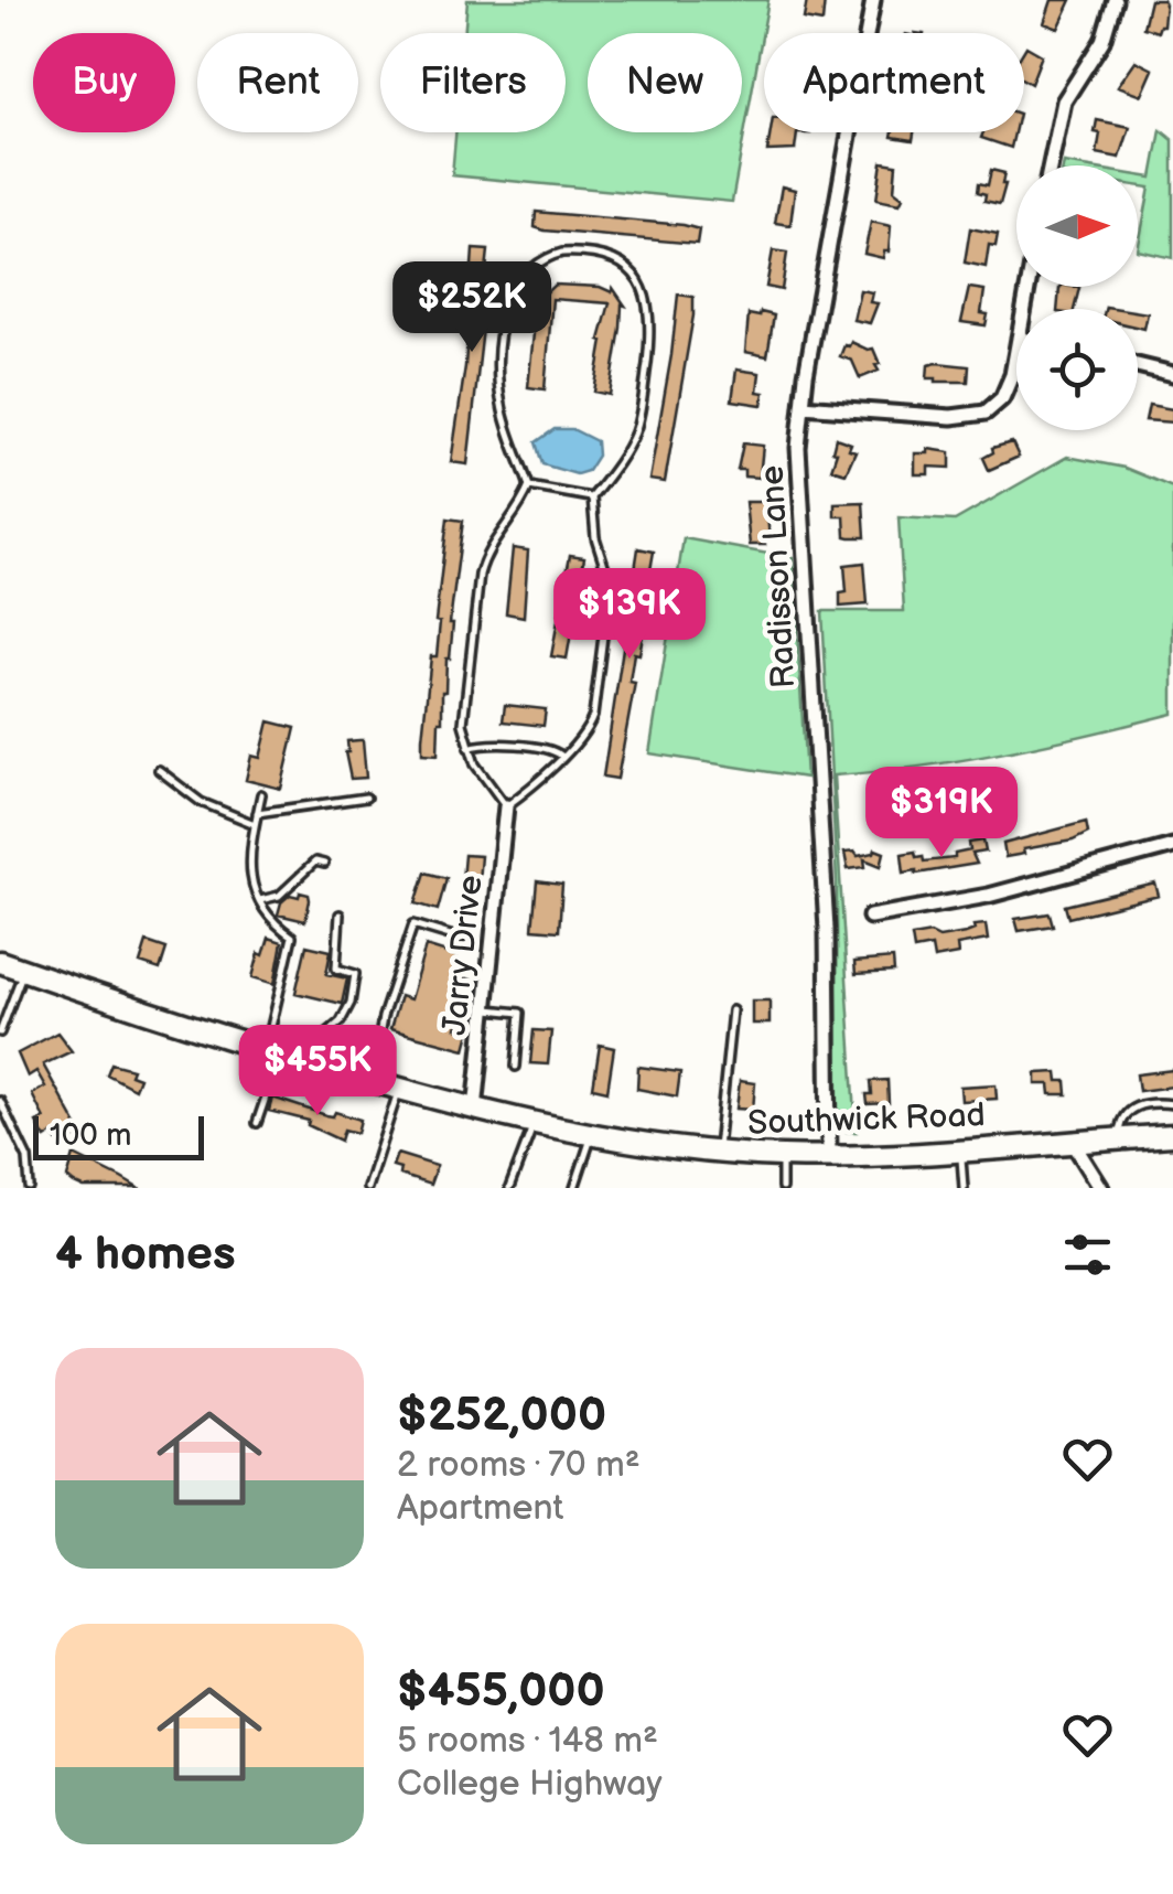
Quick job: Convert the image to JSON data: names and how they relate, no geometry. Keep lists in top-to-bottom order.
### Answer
{
  "streets": {
    "highway": ["Southwick Road"],
    "street": ["Radisson Lane", "Jarry Drive"]
  },
  "crossings": [
    ["Radisson Lane", "Southwick Road"],
    ["Jarry Drive", "Southwick Road"]
  ],
  "scale_bar": "100 m",
  "north": "right",
  "page": {
    "chip": [
      "Buy",
      "Rent",
      "Filters",
      "New",
      "Apartment"
    ],
    "price": [
      "$252K",
      "$139K",
      "$319K",
      "$455K"
    ],
    "scale": "100 m",
    "heading": "4 homes",
    "list": [
      {
        "name": "$252,000",
        "note": "2 rooms · 70 m² · Apartment"
      },
      {
        "name": "$455,000",
        "note": "5 rooms · 148 m² · College Highway"
      }
    ]
  }
}
